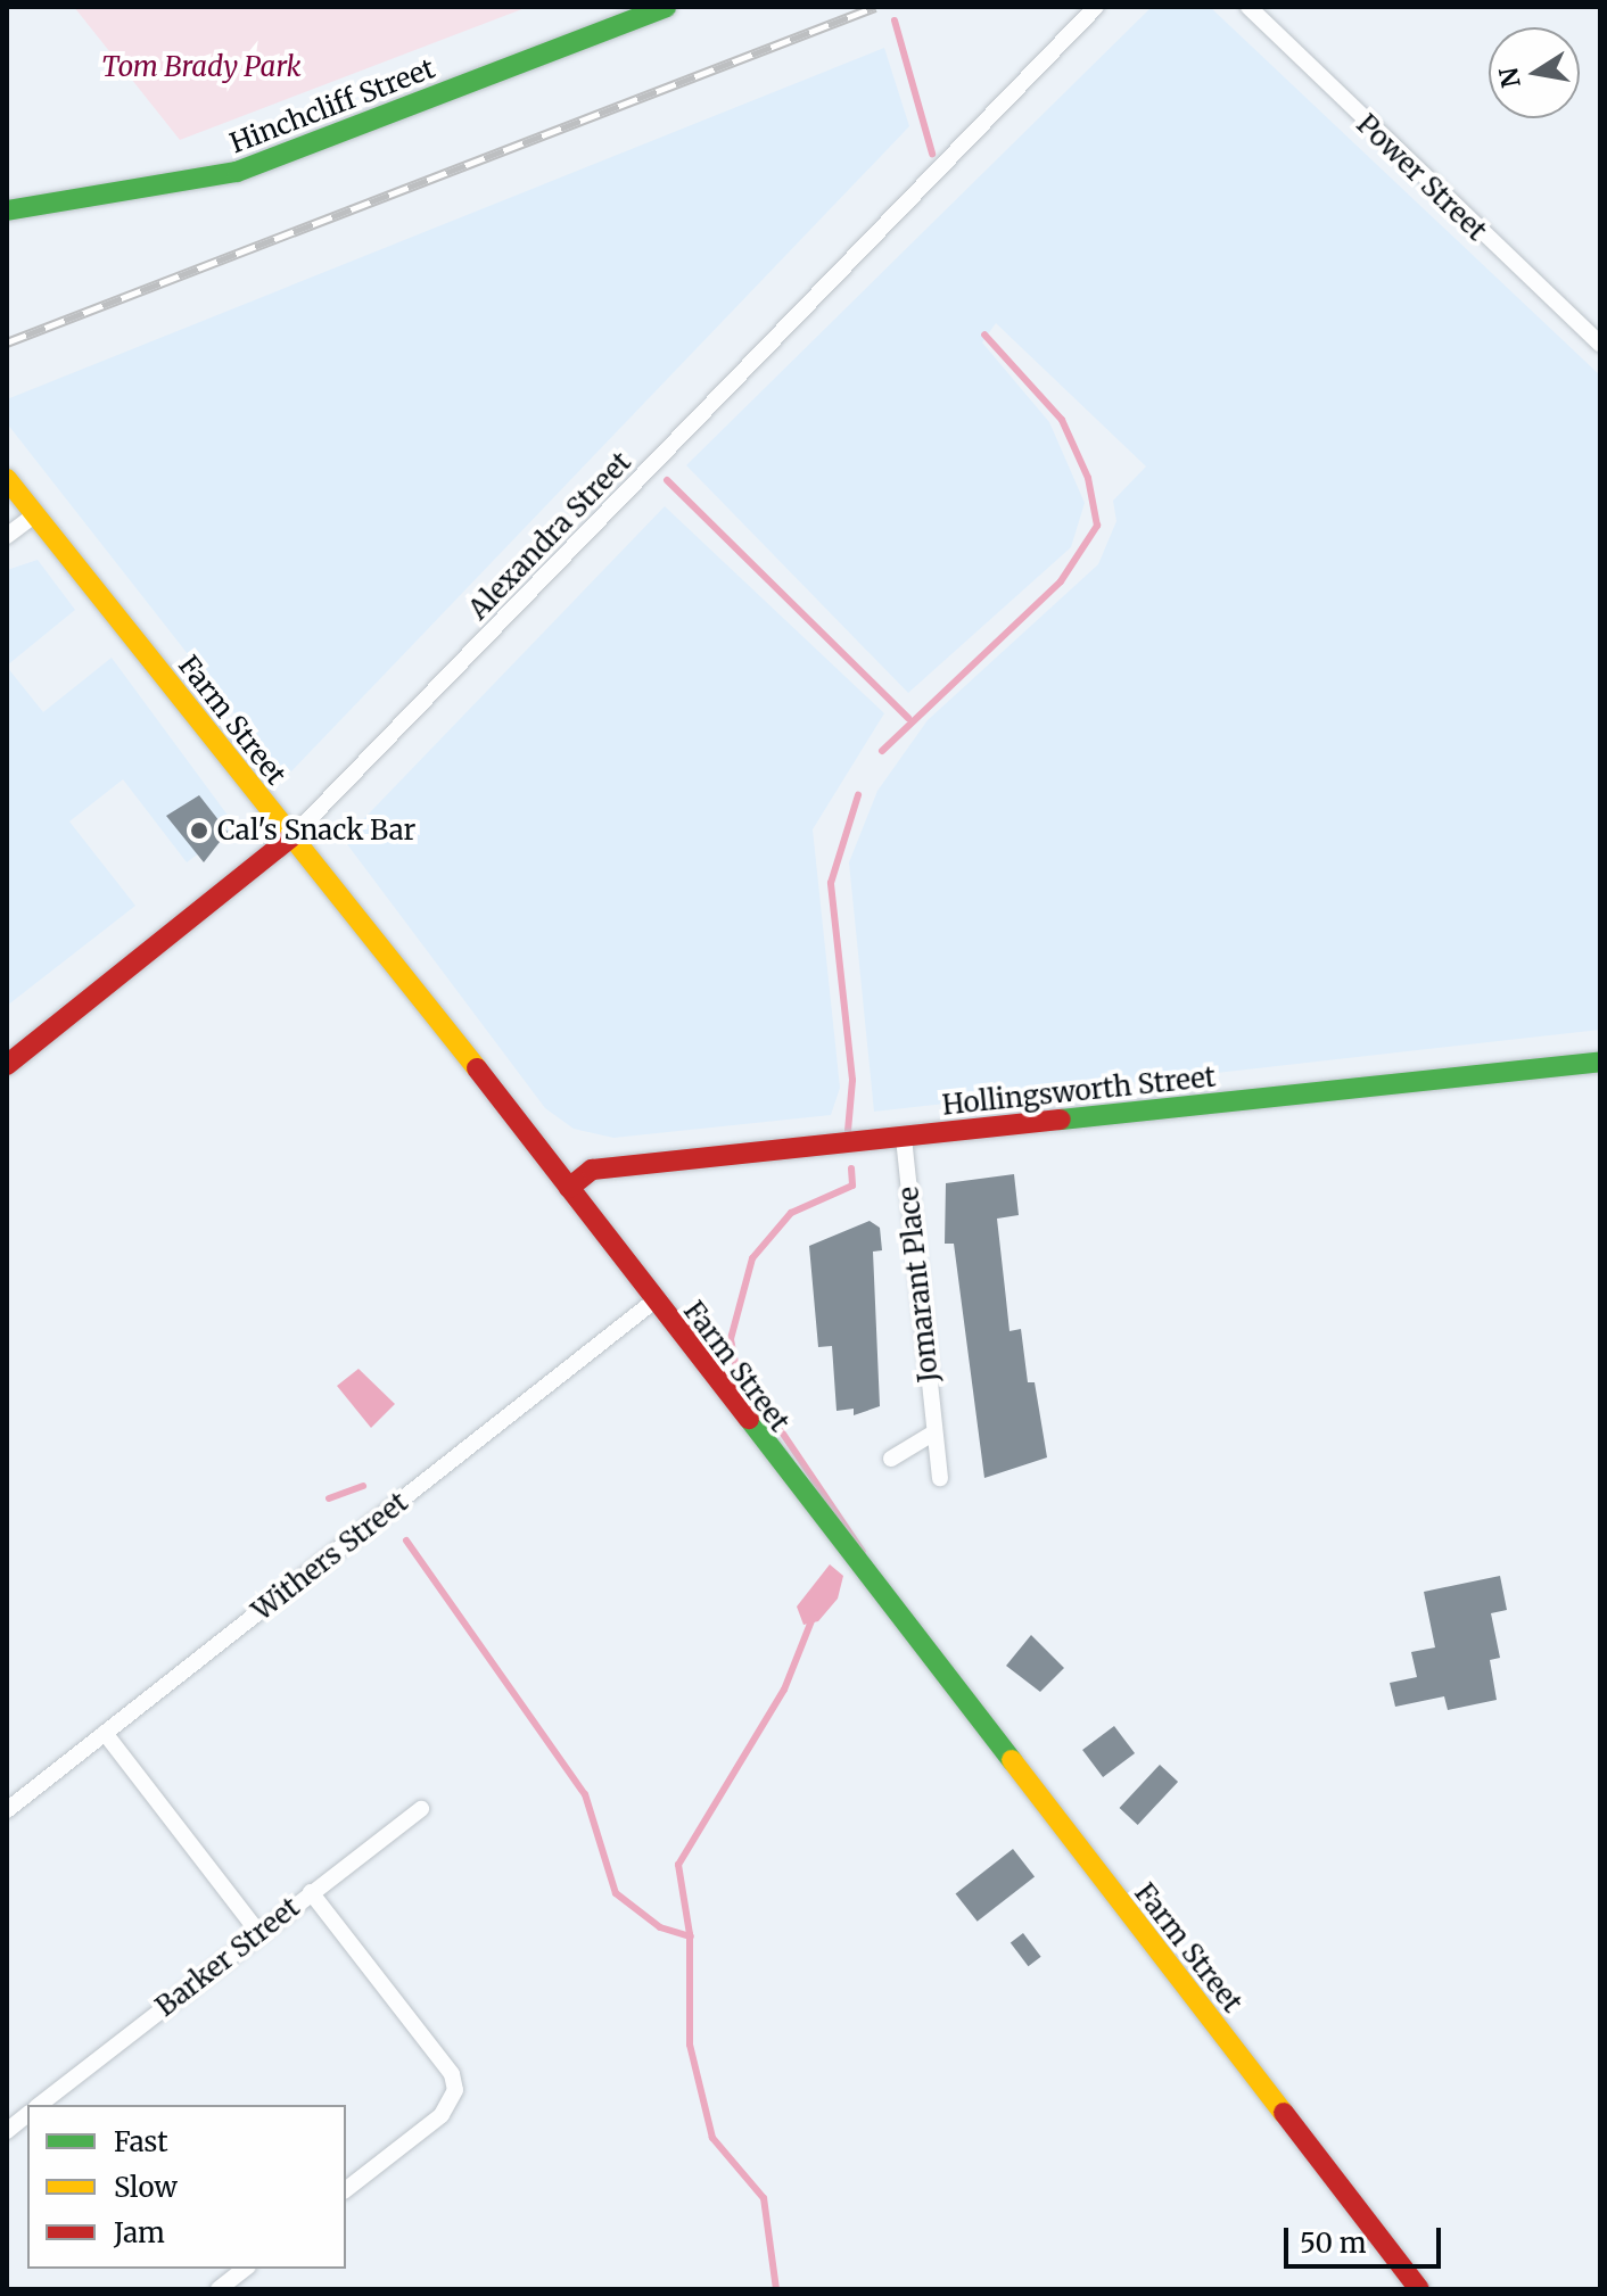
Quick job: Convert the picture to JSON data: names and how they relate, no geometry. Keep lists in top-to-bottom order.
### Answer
{
  "streets": {
    "street": [
      "Hinchcliff Street",
      "Power Street",
      "Alexandra Street",
      "Farm Street",
      "Hollingsworth Street",
      "Jomarant Place",
      "Withers Street",
      "Barker Street"
    ]
  },
  "crossings": [
    ["Alexandra Street", "Farm Street"],
    ["Farm Street", "Hollingsworth Street"],
    ["Farm Street", "Withers Street"],
    ["Hollingsworth Street", "Jomarant Place"]
  ],
  "parks": ["Tom Brady Park"],
  "places": ["Cal's Snack Bar"],
  "legend": ["Fast", "Slow", "Jam"],
  "scale_bar": "50 m",
  "north": "left"
}
